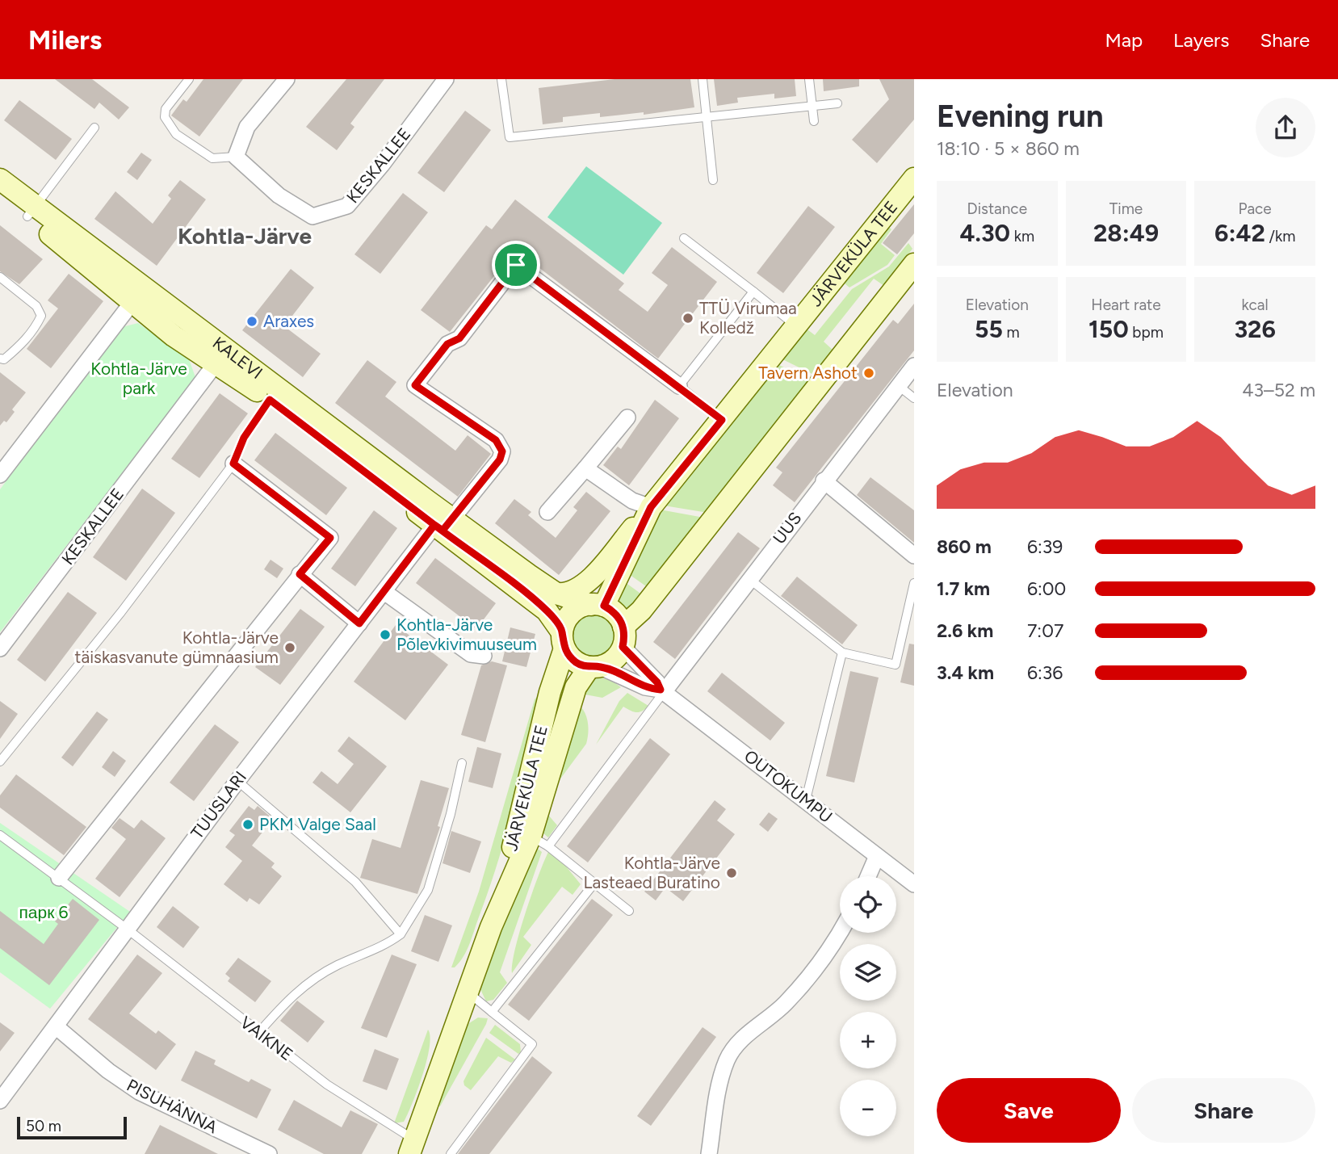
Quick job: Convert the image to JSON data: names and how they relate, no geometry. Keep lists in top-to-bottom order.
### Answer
{
  "streets": {
    "main road": ["JÄRVEKÜLA TEE", "KALEVI"],
    "street": [
      "KESKALLEE",
      "UUS",
      "OUTOKUMPU",
      "TUUSLARI",
      "PISUHÄNNA"
    ],
    "lane": ["VAIKNE"]
  },
  "crossings": [
    ["KESKALLEE", "KALEVI"],
    ["JÄRVEKÜLA TEE", "KALEVI"],
    ["JÄRVEKÜLA TEE", "OUTOKUMPU"],
    ["JÄRVEKÜLA TEE", "VAIKNE"],
    ["KALEVI", "OUTOKUMPU"],
    ["KALEVI", "TUUSLARI"],
    ["UUS", "OUTOKUMPU"],
    ["TUUSLARI", "VAIKNE"],
    ["TUUSLARI", "PISUHÄNNA"]
  ],
  "districts": ["Kohtla-Järve"],
  "parks": ["Kohtla-Järve park", "парк 6"],
  "places": [
    "TTÜ Virumaa Kolledž",
    "Araxes",
    "Tavern Ashot",
    "Kohtla-Järve Põlevkivimuuseum",
    "Kohtla-Järve täiskasvanute gümnaasium",
    "PKM Valge Saal",
    "Kohtla-Järve Lasteaed Buratino"
  ],
  "scale_bar": "50 m",
  "page": {
    "header": "Milers",
    "nav": ["Map", "Layers", "Share"],
    "heading": ["Evening run", "18:10 · 5 × 860 m"],
    "stats": [
      ["Distance", "4.30 km"],
      ["Time", "28:49"],
      ["Pace", "6:42 /km"],
      ["Elevation", "55 m"],
      ["Heart rate", "150 bpm"],
      ["kcal", "326"]
    ],
    "chart": ["Elevation", "43–52 m"],
    "list": [
      {
        "name": "860 m",
        "note": "6:39"
      },
      {
        "name": "1.7 km",
        "note": "6:00"
      },
      {
        "name": "2.6 km",
        "note": "7:07"
      },
      {
        "name": "3.4 km",
        "note": "6:36"
      }
    ],
    "map_buttons": ["+", "−"],
    "buttons": ["Save", "Share"],
    "scale": "50 m"
  }
}
